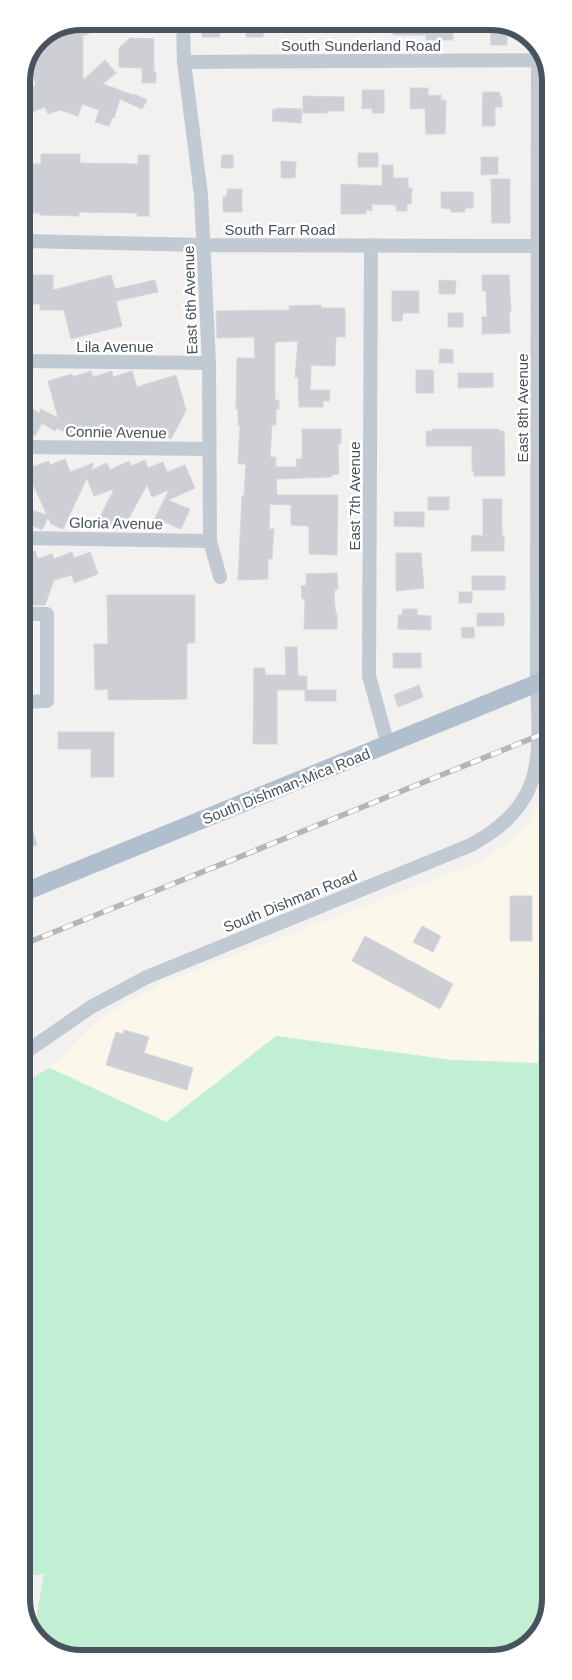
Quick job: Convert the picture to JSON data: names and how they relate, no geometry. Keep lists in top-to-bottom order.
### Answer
{
  "streets": {
    "main road": ["South Dishman-Mica Road"],
    "street": [
      "South Sunderland Road",
      "South Farr Road",
      "East 6th Avenue",
      "Lila Avenue",
      "East 8th Avenue",
      "Connie Avenue",
      "East 7th Avenue",
      "Gloria Avenue",
      "South Dishman Road"
    ]
  },
  "crossings": [
    ["South Sunderland Road", "East 6th Avenue"],
    ["South Farr Road", "East 6th Avenue"],
    ["South Farr Road", "East 7th Avenue"],
    ["East 6th Avenue", "Lila Avenue"],
    ["East 6th Avenue", "Connie Avenue"],
    ["East 6th Avenue", "Gloria Avenue"],
    ["East 7th Avenue", "South Dishman-Mica Road"]
  ]
}
